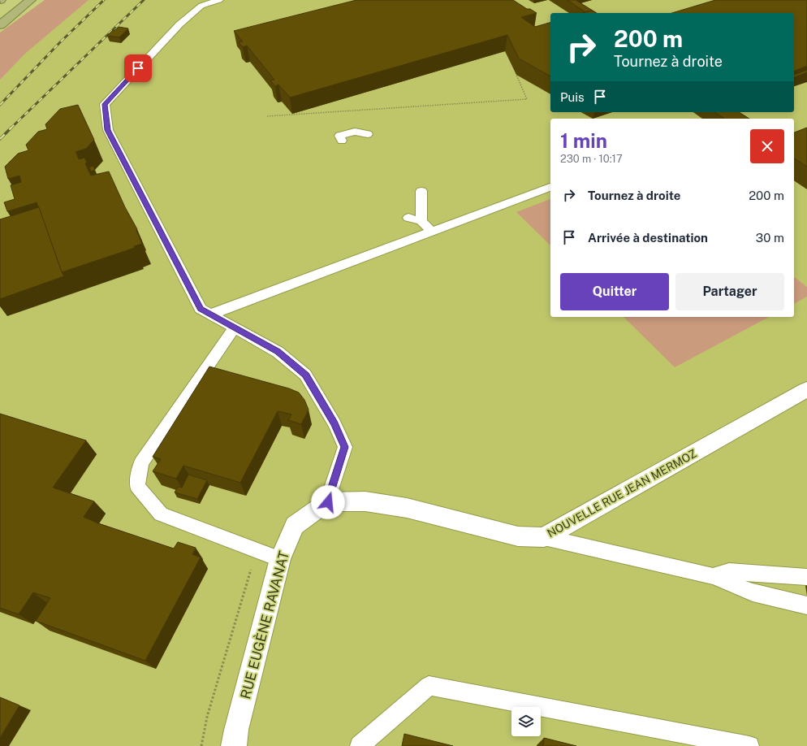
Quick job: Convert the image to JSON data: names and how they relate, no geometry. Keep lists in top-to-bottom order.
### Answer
{
  "streets": {
    "street": ["NOUVELLE RUE JEAN MERMOZ", "RUE EUGÈNE RAVANAT"]
  },
  "crossings": [
    ["NOUVELLE RUE JEAN MERMOZ", "RUE EUGÈNE RAVANAT"]
  ],
  "page": {
    "turn": ["200 m", "Tournez à droite"],
    "then": "Puis",
    "heading": ["1 min", "230 m · 10:17"],
    "list": [
      {
        "name": "Tournez à droite",
        "value": "200 m"
      },
      {
        "name": "Arrivée à destination",
        "value": "30 m"
      }
    ],
    "buttons": ["Quitter", "Partager"]
  }
}
